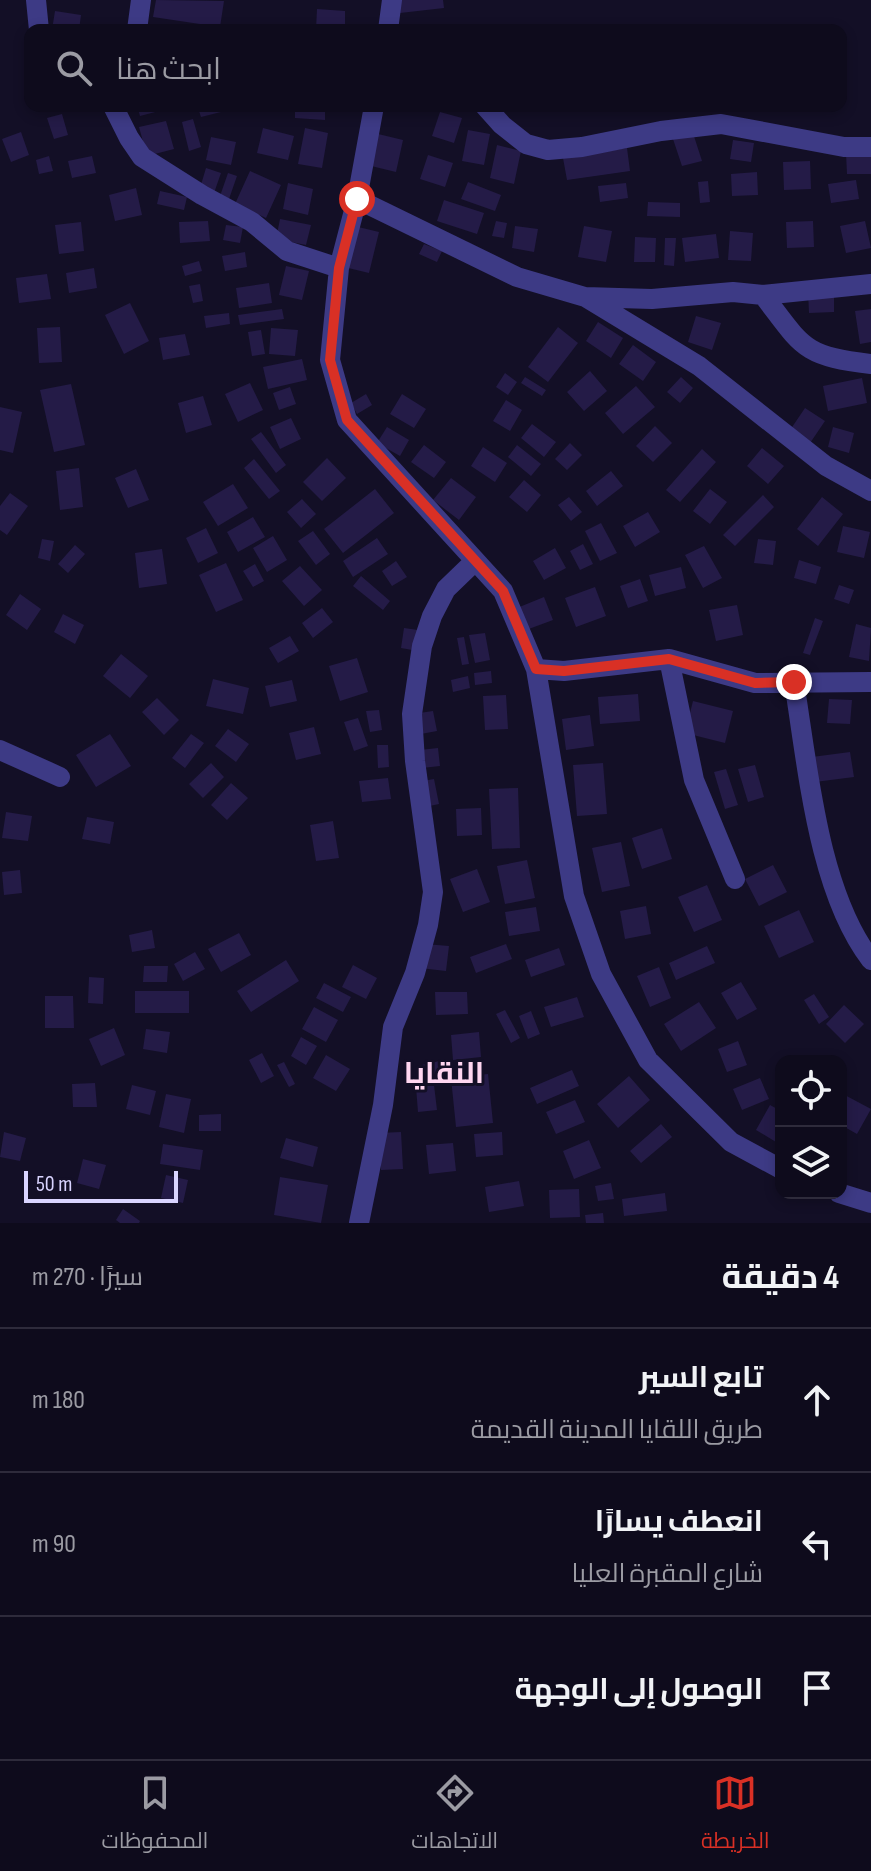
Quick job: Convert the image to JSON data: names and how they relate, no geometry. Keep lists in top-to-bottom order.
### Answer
{
  "districts": ["النقايا"],
  "scale_bar": "50 m",
  "page": {
    "search": "ابحث هنا",
    "scale": "50 m",
    "heading": ["4 دقيقة", "سيرًا · 270 m"],
    "list": [
      ["تابع السير", "طريق اللقايا المدينة القديمة", "180 m"],
      ["انعطف يسارًا", "شارع المقبرة العليا", "90 m"],
      "الوصول إلى الوجهة"
    ],
    "nav": ["الخريطة", "الاتجاهات", "المحفوظات"]
  }
}
